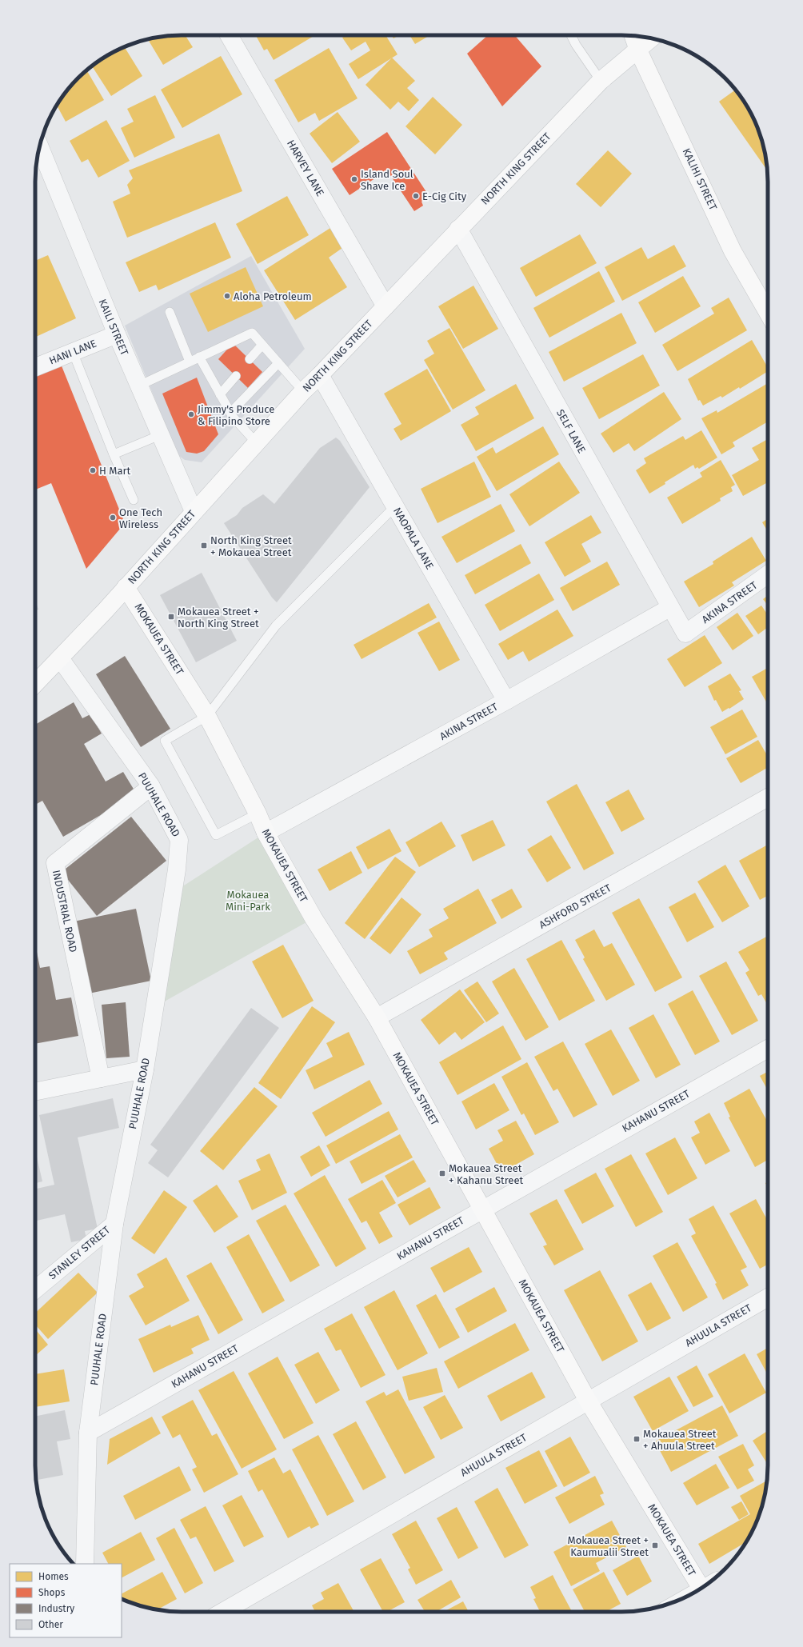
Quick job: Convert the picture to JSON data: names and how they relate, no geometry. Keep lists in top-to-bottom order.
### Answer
{
  "streets": {
    "main road": ["NORTH KING STREET", "KALIHI STREET", "MOKAUEA STREET"],
    "street": [
      "HARVEY LANE",
      "KAILI STREET",
      "HANI LANE",
      "SELF LANE",
      "NAOPALA LANE",
      "AKINA STREET",
      "PUUHALE ROAD",
      "ASHFORD STREET",
      "INDUSTRIAL ROAD",
      "KAHANU STREET",
      "STANLEY STREET",
      "AHUULA STREET"
    ]
  },
  "crossings": [
    ["HARVEY LANE", "NORTH KING STREET"],
    ["NORTH KING STREET", "KALIHI STREET"],
    ["NORTH KING STREET", "KAILI STREET"],
    ["NORTH KING STREET", "SELF LANE"],
    ["NORTH KING STREET", "NAOPALA LANE"],
    ["NORTH KING STREET", "MOKAUEA STREET"],
    ["NORTH KING STREET", "PUUHALE ROAD"],
    ["KAILI STREET", "HANI LANE"],
    ["SELF LANE", "AKINA STREET"],
    ["NAOPALA LANE", "AKINA STREET"],
    ["AKINA STREET", "MOKAUEA STREET"],
    ["MOKAUEA STREET", "ASHFORD STREET"],
    ["MOKAUEA STREET", "KAHANU STREET"],
    ["MOKAUEA STREET", "AHUULA STREET"],
    ["PUUHALE ROAD", "INDUSTRIAL ROAD"],
    ["PUUHALE ROAD", "KAHANU STREET"],
    ["PUUHALE ROAD", "STANLEY STREET"]
  ],
  "parks": ["Mokauea Mini-Park"],
  "places": {
    "other": [
      "Island Soul Shave Ice",
      "E-Cig City",
      "Aloha Petroleum",
      "Jimmy's Produce & Filipino Store",
      "H Mart",
      "One Tech Wireless"
    ],
    "transit": [
      "North King Street + Mokauea Street",
      "Mokauea Street + North King Street",
      "Mokauea Street + Kahanu Street",
      "Mokauea Street + Ahuula Street",
      "Mokauea Street + Kaumualii Street"
    ]
  },
  "legend": [
    "Homes",
    "Shops",
    "Industry",
    "Other"
  ]
}
